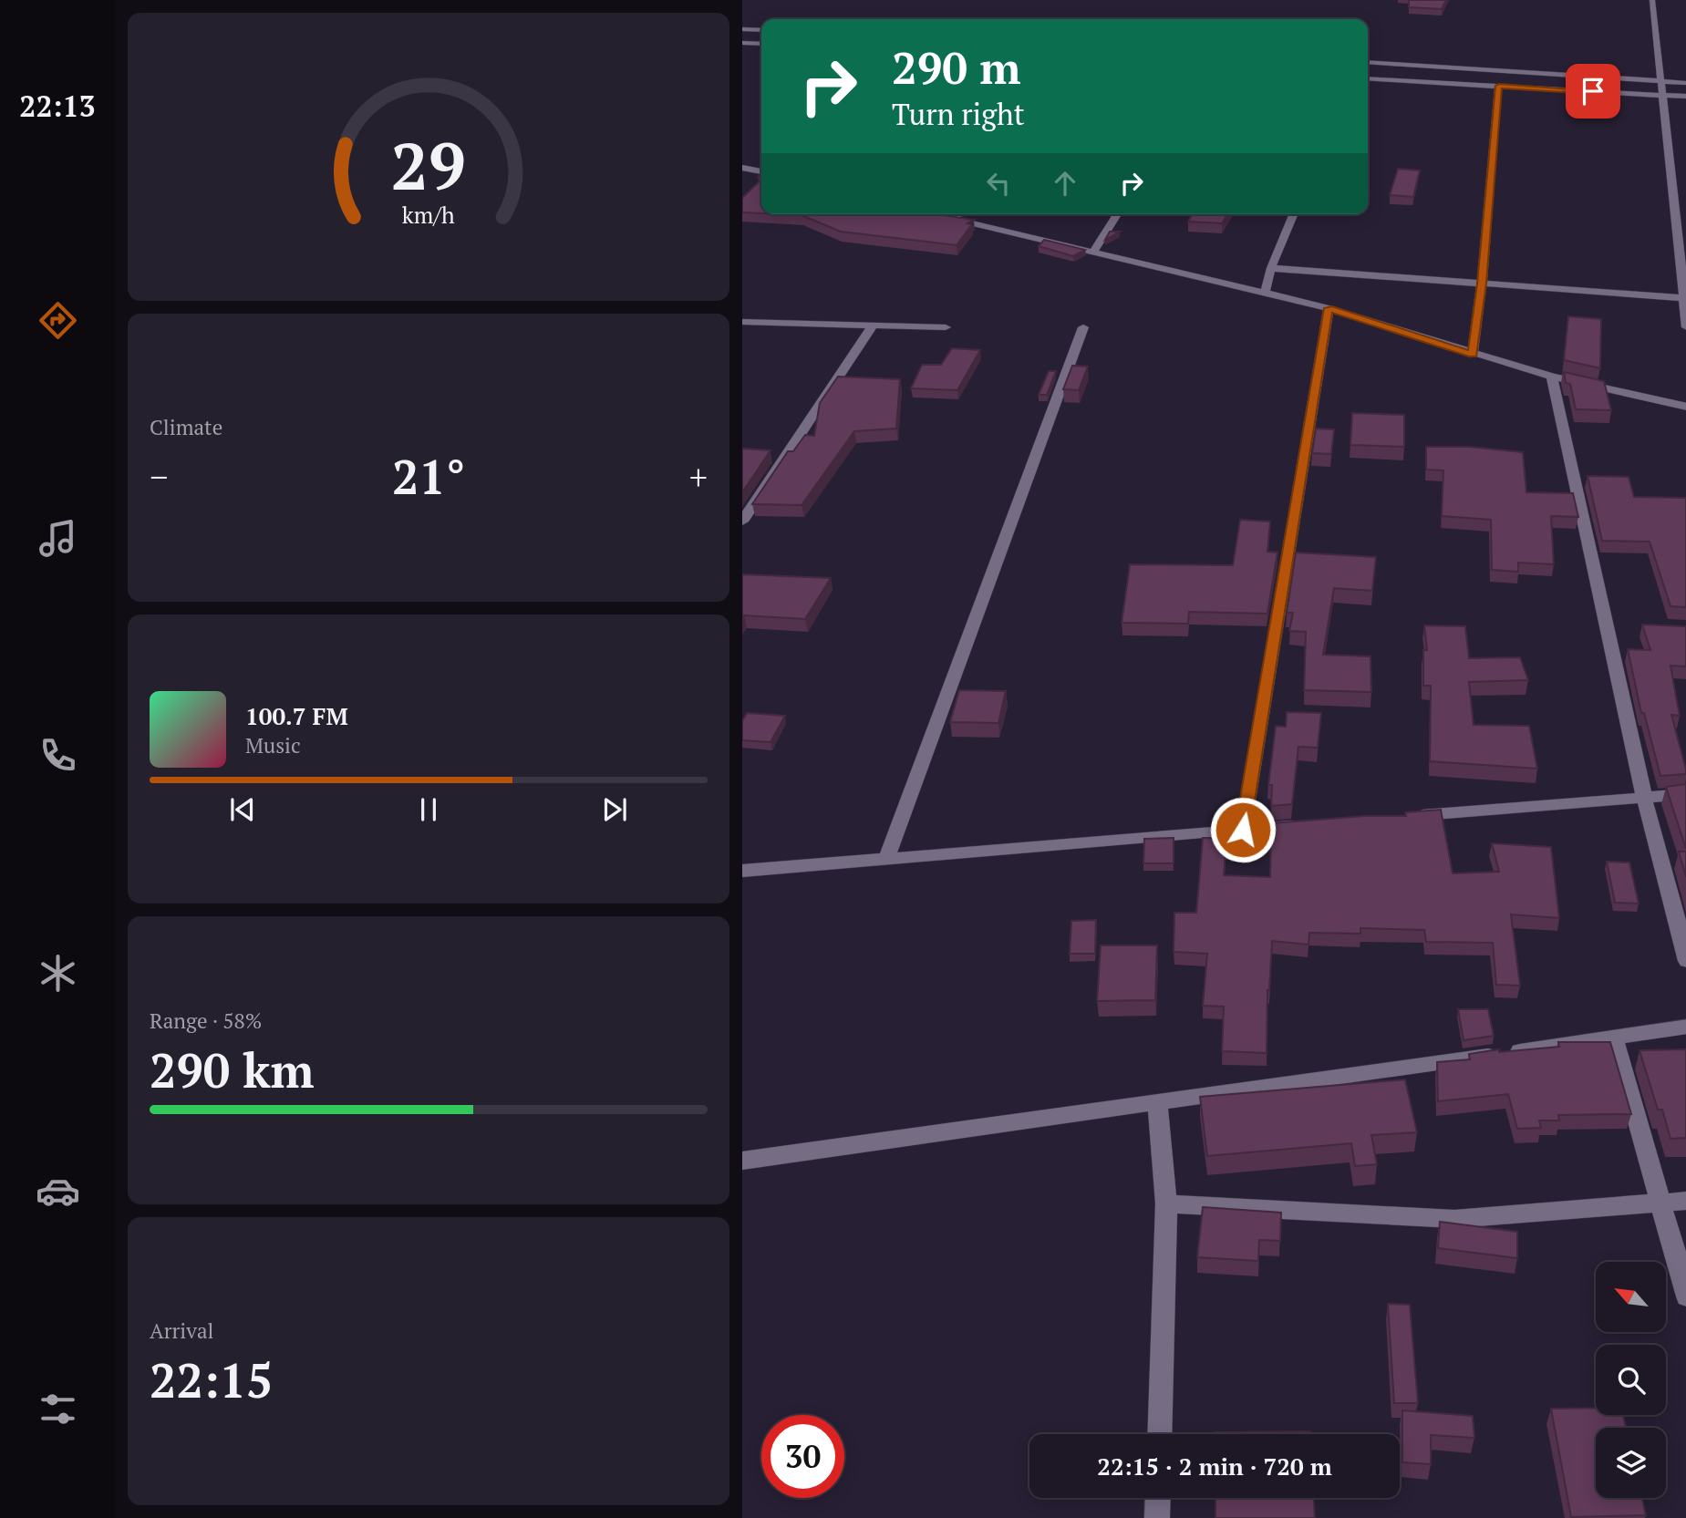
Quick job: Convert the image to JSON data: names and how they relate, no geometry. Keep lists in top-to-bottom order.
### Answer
{
  "north": "top left",
  "page": {
    "tabs": "22:13",
    "turn": ["290 m", "Turn right"],
    "tile": [
      "Climate",
      ["Range · 58%", "290 km"],
      ["Arrival", "22:15"]
    ],
    "heat": ["−", "21°", "+"],
    "song": ["100.7 FM", "Music"],
    "limit": "30",
    "trip": "22:15 · 2 min · 720 m",
    "gauge": ["29", "km/h"]
  }
}
